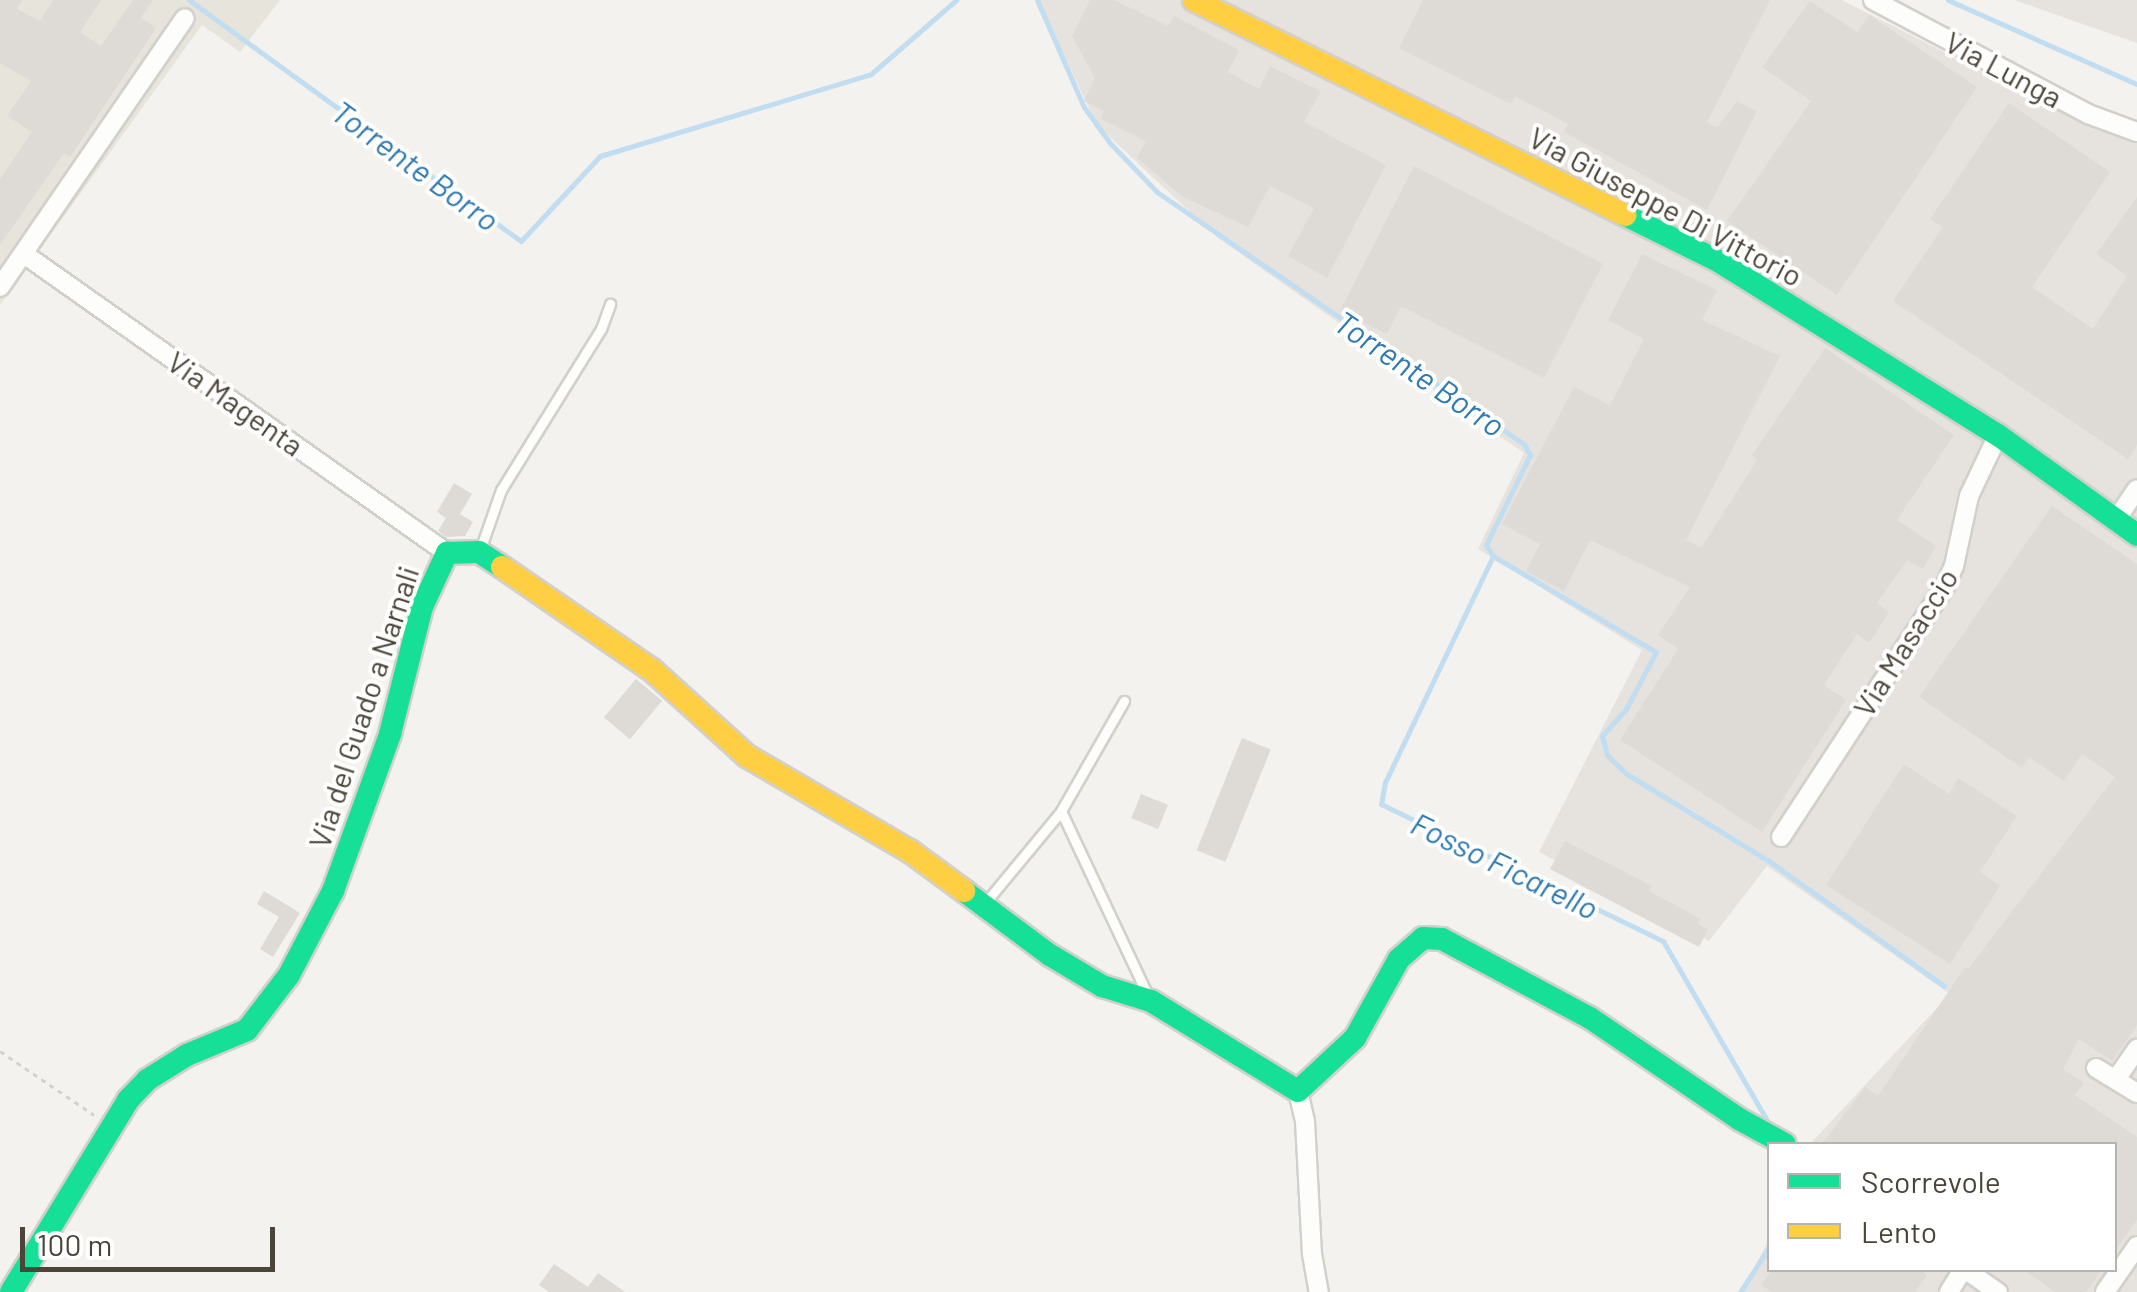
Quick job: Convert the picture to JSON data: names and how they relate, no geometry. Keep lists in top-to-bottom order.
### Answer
{
  "streets": {
    "street": [
      "Via Lunga",
      "Via Giuseppe Di Vittorio",
      "Via Magenta",
      "Via Masaccio",
      "Via del Guado a Narnali"
    ]
  },
  "crossings": [
    ["Via Giuseppe Di Vittorio", "Via Masaccio"],
    ["Via Magenta", "Via del Guado a Narnali"]
  ],
  "water": ["Torrente Borro", "Fosso Ficarello"],
  "legend": ["Scorrevole", "Lento"],
  "scale_bar": "100 m"
}
